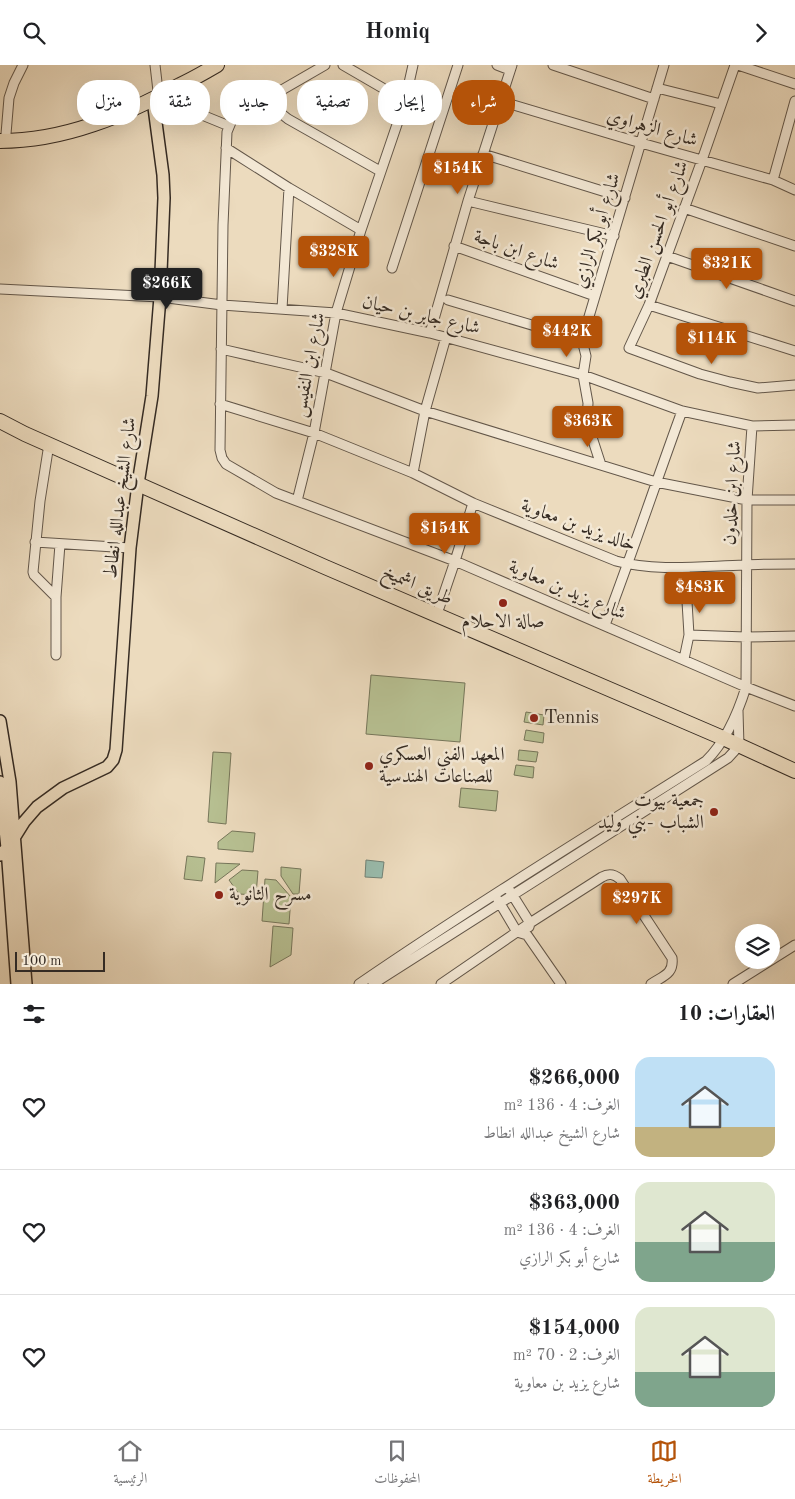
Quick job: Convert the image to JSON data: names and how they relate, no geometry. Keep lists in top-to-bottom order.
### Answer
{
  "streets": {
    "highway": ["طريق اشميخ"],
    "main road": ["شارع الشيخ عبدالله انطاط"],
    "street": [
      "شارع الزهراوي",
      "شارع أبو الحسن الطبري",
      "شارع أبو بكر الرازي",
      "شارع ابن باجة",
      "شارع جابر بن حيان",
      "شارع ابن النفيس",
      "شارع ابن خلدون",
      "خالد يزيد بن معاوية",
      "شارع يزيد بن معاوية"
    ]
  },
  "crossings": [
    ["شارع الزهراوي", "شارع أبو الحسن الطبري"],
    ["شارع الزهراوي", "شارع أبو بكر الرازي"],
    ["شارع أبو بكر الرازي", "شارع ابن باجة"],
    ["شارع أبو بكر الرازي", "شارع جابر بن حيان"],
    ["شارع جابر بن حيان", "شارع ابن النفيس"],
    ["شارع جابر بن حيان", "شارع ابن خلدون"],
    ["شارع جابر بن حيان", "شارع الشيخ عبدالله انطاط"],
    ["شارع جابر بن حيان", "شارع يزيد بن معاوية"],
    ["شارع ابن النفيس", "خالد يزيد بن معاوية"],
    ["شارع ابن النفيس", "شارع يزيد بن معاوية"],
    ["شارع ابن خلدون", "خالد يزيد بن معاوية"],
    ["شارع ابن خلدون", "شارع يزيد بن معاوية"],
    ["شارع الشيخ عبدالله انطاط", "طريق اشميخ"],
    ["خالد يزيد بن معاوية", "شارع يزيد بن معاوية"]
  ],
  "places": [
    "صالة الاحلام",
    "Tennis",
    "المعهد الفني العسكري للصناعات الهندسية",
    "جمعية بيوت الشباب -بني وليد",
    "مسرح الثانوية"
  ],
  "scale_bar": "100 m",
  "page": {
    "header": "Homiq",
    "chip": [
      "شراء",
      "إيجار",
      "تصفية",
      "جديد",
      "شقة",
      "منزل"
    ],
    "price": [
      "$154K",
      "$328K",
      "$321K",
      "$266K",
      "$442K",
      "$114K",
      "$363K",
      "$154K",
      "$483K",
      "$297K"
    ],
    "scale": "100 m",
    "heading": "العقارات: 10",
    "list": [
      {
        "name": "$266,000",
        "note": "الغرف: 4 · 136 m² · شارع الشيخ عبدالله انطاط"
      },
      {
        "name": "$363,000",
        "note": "الغرف: 4 · 136 m² · شارع أبو بكر الرازي"
      },
      {
        "name": "$154,000",
        "note": "الغرف: 2 · 70 m² · شارع يزيد بن معاوية"
      }
    ],
    "tabs": ["الخريطة", "المحفوظات", "الرئيسية"]
  }
}
